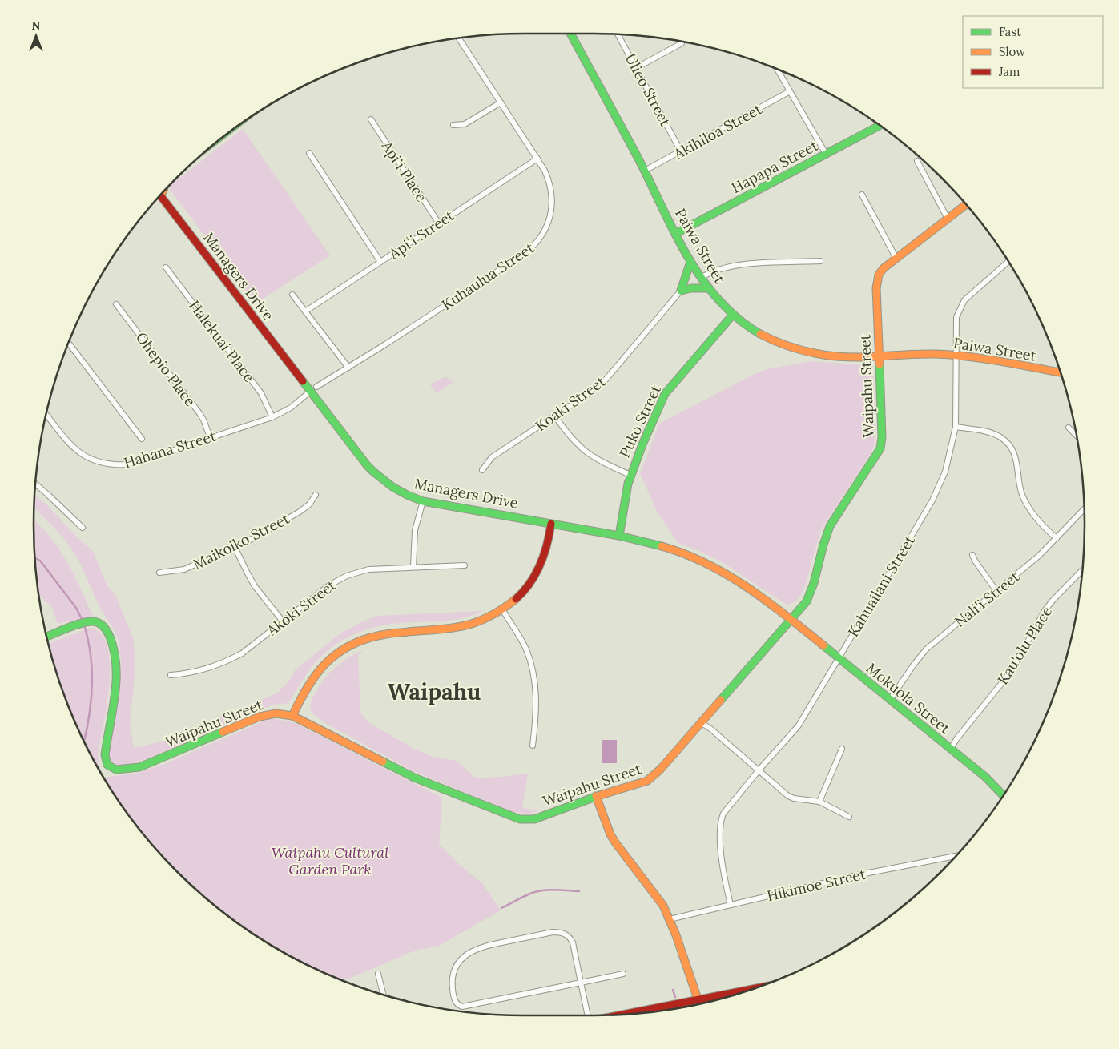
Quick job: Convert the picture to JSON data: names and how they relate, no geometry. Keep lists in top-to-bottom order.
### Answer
{
  "streets": {
    "street": [
      "Ulieo Street",
      "Akihiloa Street",
      "Hapapa Street",
      "Apiʻi Place",
      "Apiʻi Street",
      "Paiwa Street",
      "Managers Drive",
      "Kuhaulua Street",
      "Halekuai Place",
      "Ohepio Place",
      "Waipahu Street",
      "Koaki Street",
      "Puko Street",
      "Hahana Street",
      "Maikoiko Street",
      "Kahuailani Street",
      "Nali'i Street",
      "Akoki Street",
      "Kau'olu Place",
      "Mokuola Street",
      "Hikimoe Street"
    ]
  },
  "crossings": [
    ["Ulieo Street", "Akihiloa Street"],
    ["Akihiloa Street", "Paiwa Street"],
    ["Hapapa Street", "Paiwa Street"],
    ["Apiʻi Place", "Apiʻi Street"],
    ["Apiʻi Street", "Kuhaulua Street"],
    ["Paiwa Street", "Waipahu Street"],
    ["Paiwa Street", "Puko Street"],
    ["Paiwa Street", "Kahuailani Street"],
    ["Managers Drive", "Waipahu Street"],
    ["Managers Drive", "Puko Street"],
    ["Managers Drive", "Hahana Street"],
    ["Managers Drive", "Mokuola Street"],
    ["Halekuai Place", "Hahana Street"],
    ["Ohepio Place", "Hahana Street"],
    ["Waipahu Street", "Mokuola Street"],
    ["Kahuailani Street", "Mokuola Street"],
    ["Kahuailani Street", "Hikimoe Street"],
    ["Nali'i Street", "Mokuola Street"],
    ["Kau'olu Place", "Mokuola Street"]
  ],
  "districts": ["Waipahu"],
  "parks": ["Waipahu Cultural Garden Park"],
  "legend": ["Fast", "Slow", "Jam"],
  "north": "top"
}
